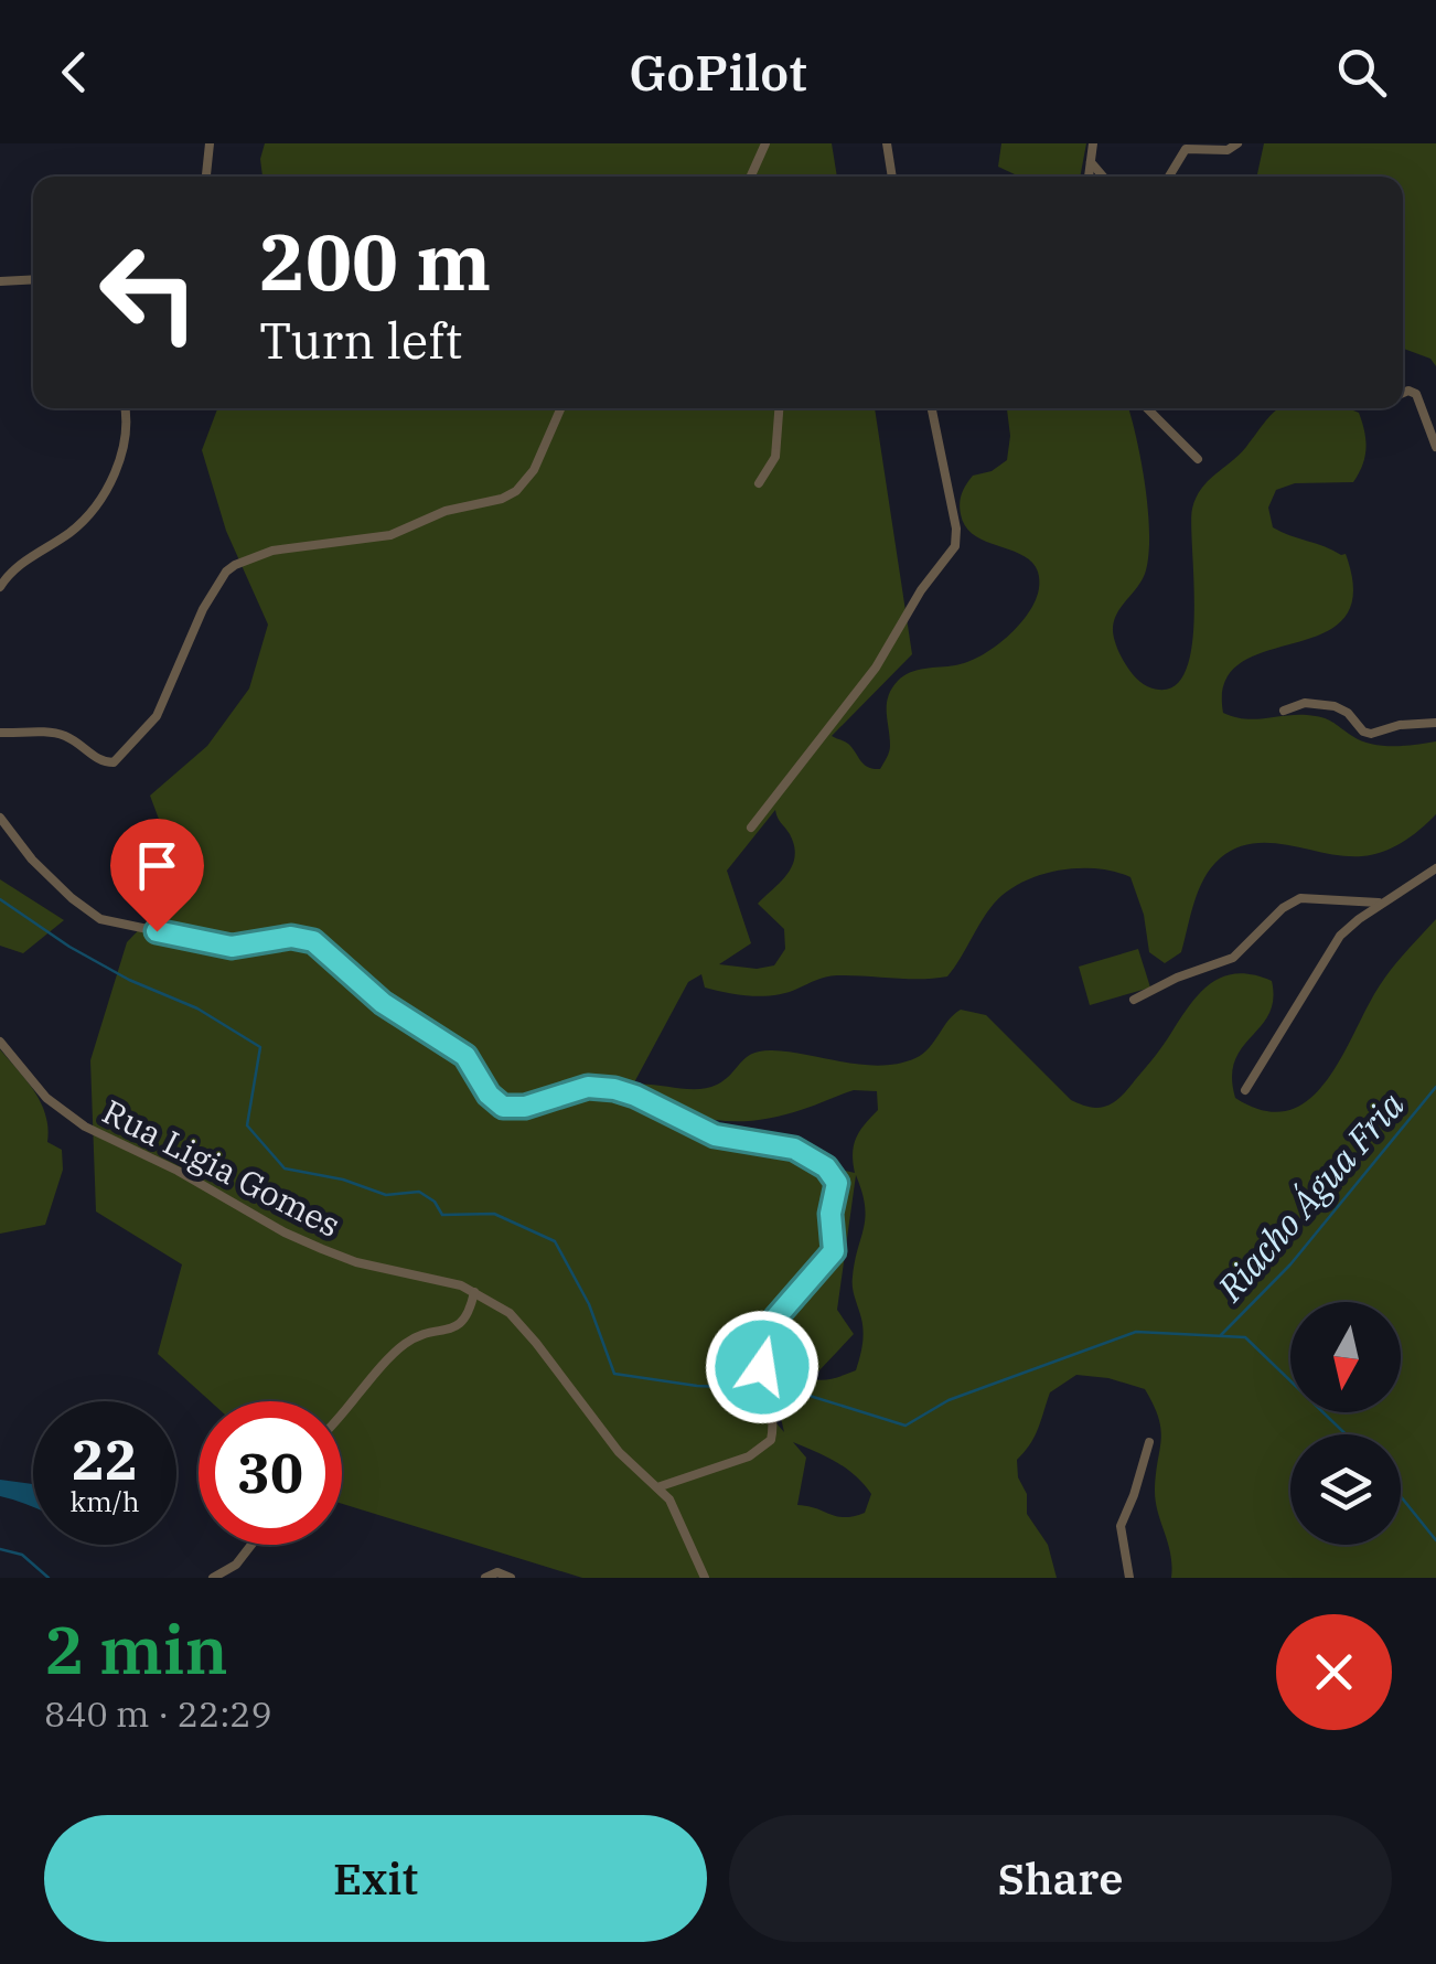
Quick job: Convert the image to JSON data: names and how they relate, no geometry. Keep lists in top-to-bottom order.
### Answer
{
  "streets": {
    "street": ["Rua Ligia Gomes"]
  },
  "water": ["Riacho Água Fria"],
  "north": "bottom",
  "page": {
    "header": "GoPilot",
    "turn": ["200 m", "Turn left"],
    "speed": "22 km/h",
    "limit": "30",
    "heading": ["2 min", "840 m · 22:29"],
    "buttons": ["Exit", "Share"]
  }
}
